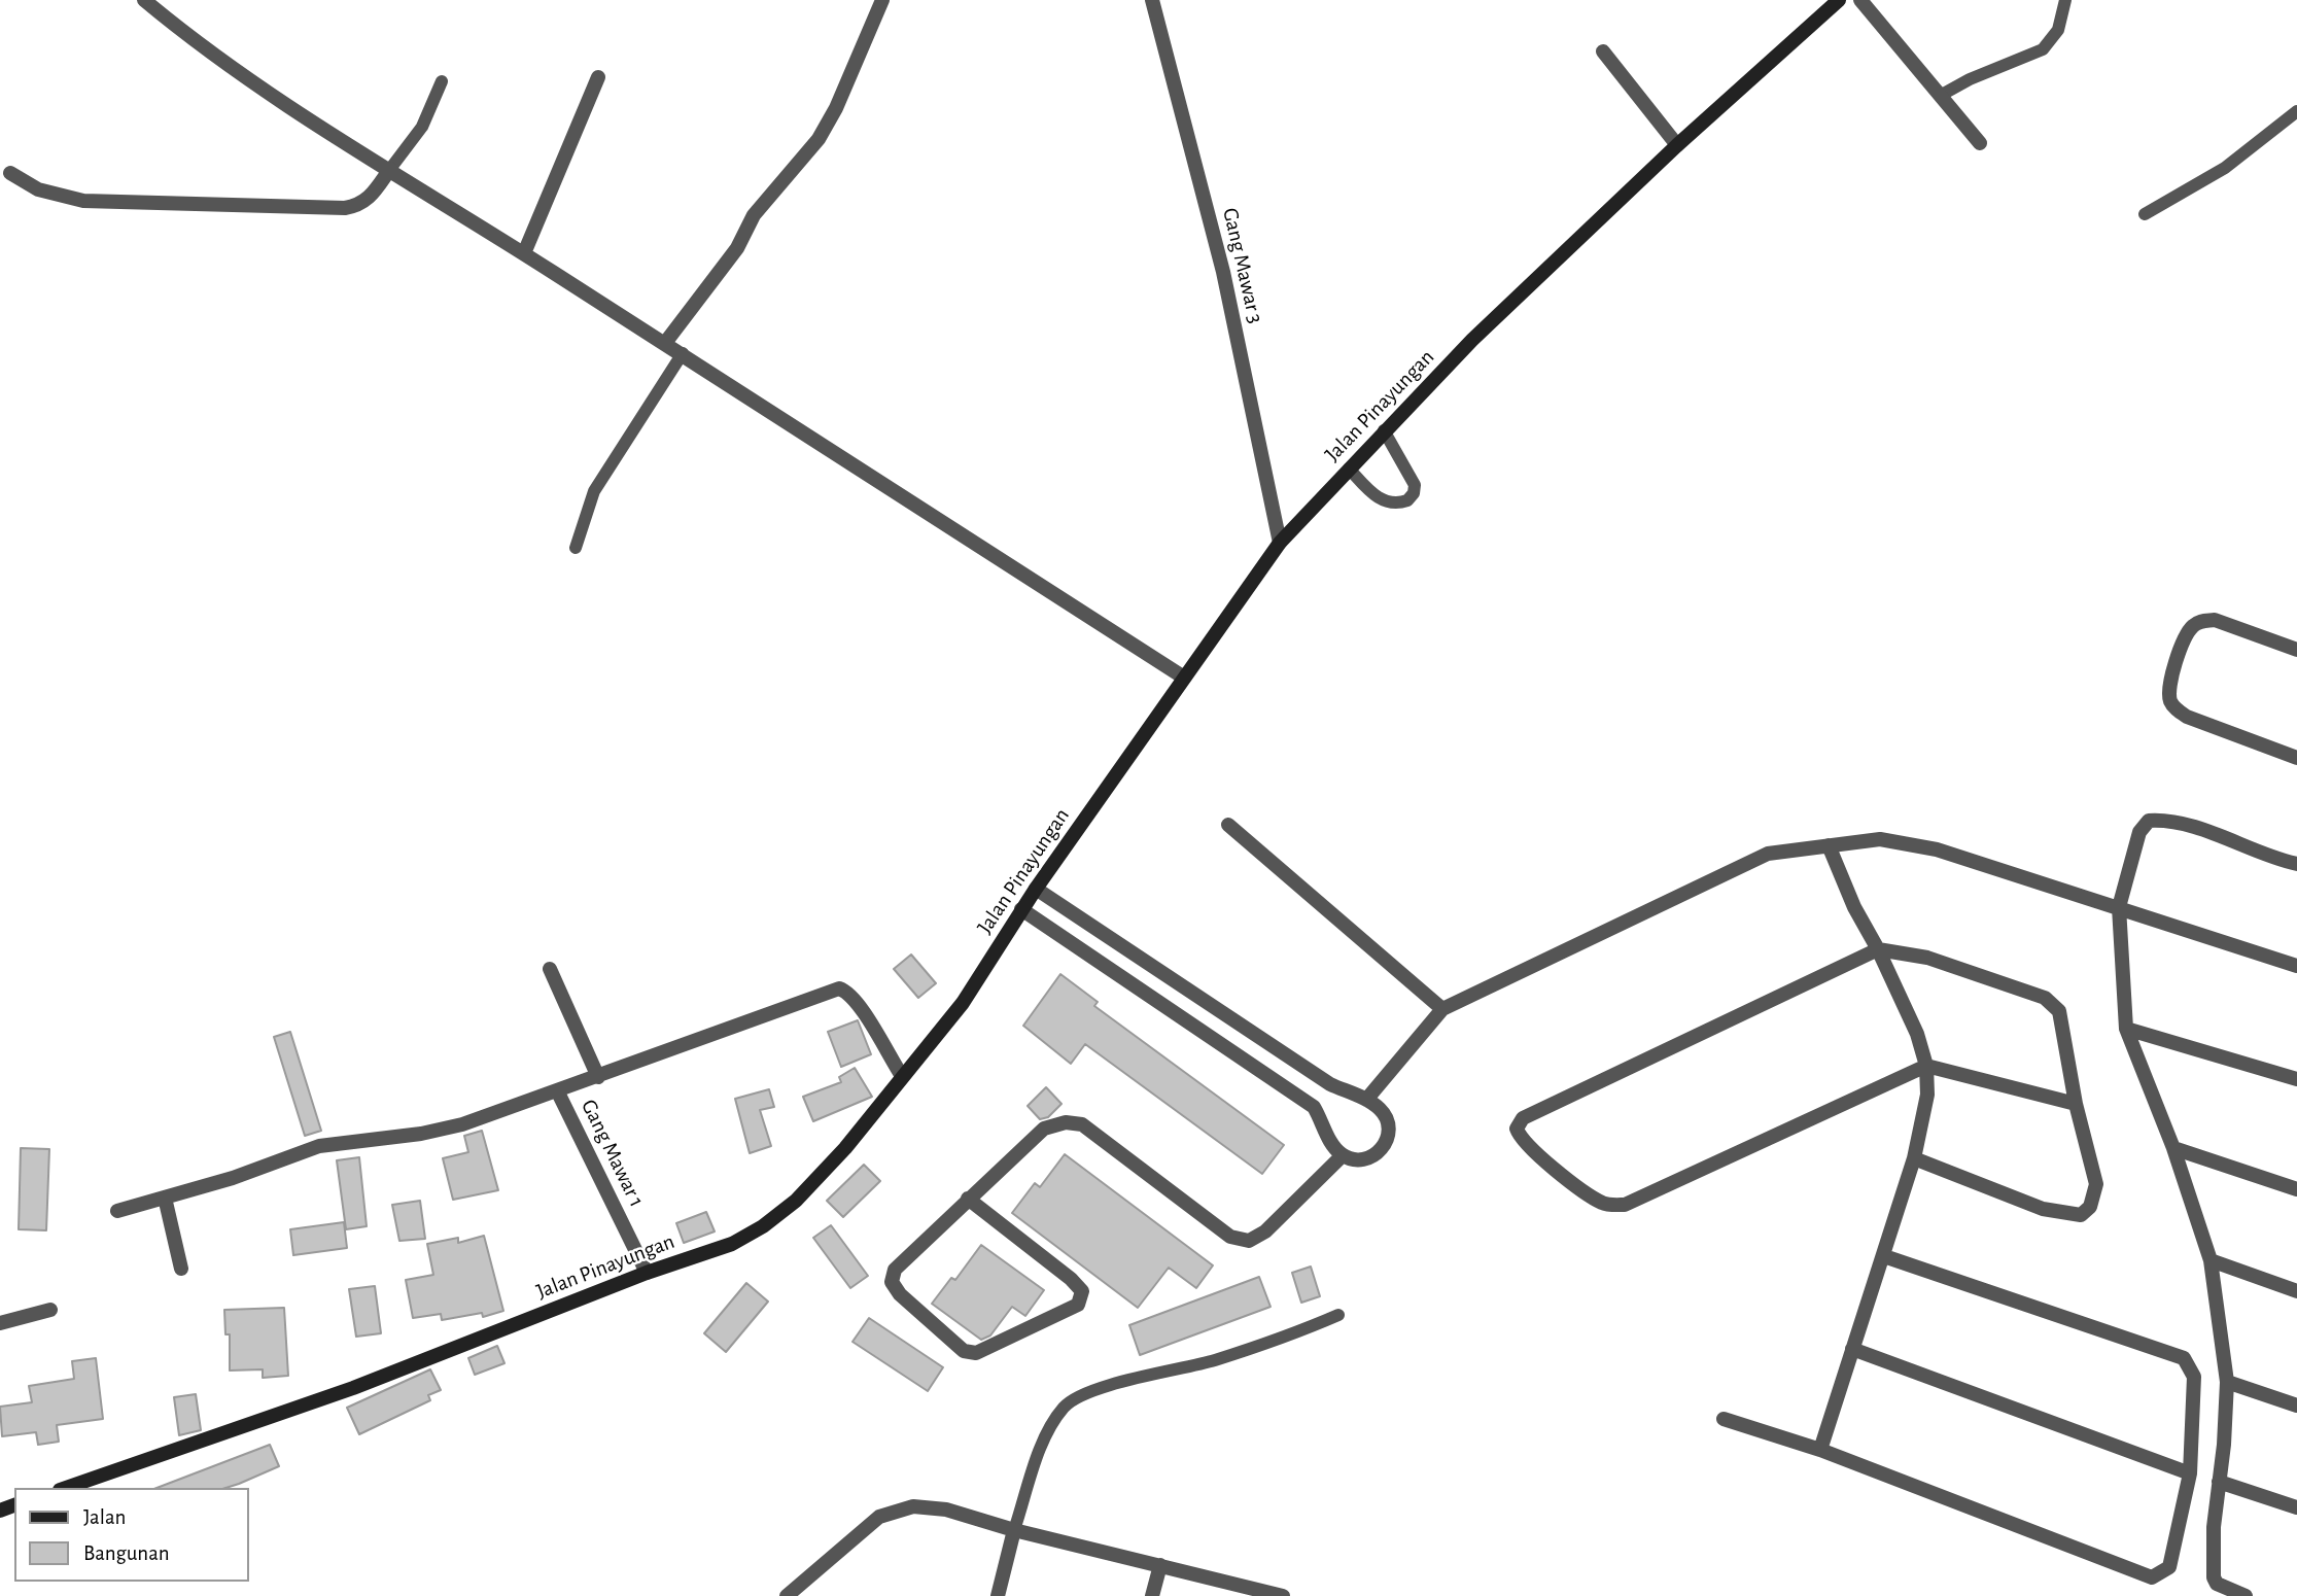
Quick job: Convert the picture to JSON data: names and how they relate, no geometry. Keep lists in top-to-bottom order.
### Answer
{
  "streets": {
    "main road": ["Jalan Pinayungan"],
    "street": ["Gang Mawar 3", "Gang Mawar 1"]
  },
  "crossings": [
    ["Gang Mawar 3", "Jalan Pinayungan"],
    ["Jalan Pinayungan", "Gang Mawar 1"]
  ],
  "legend": ["Jalan", "Bangunan"]
}
